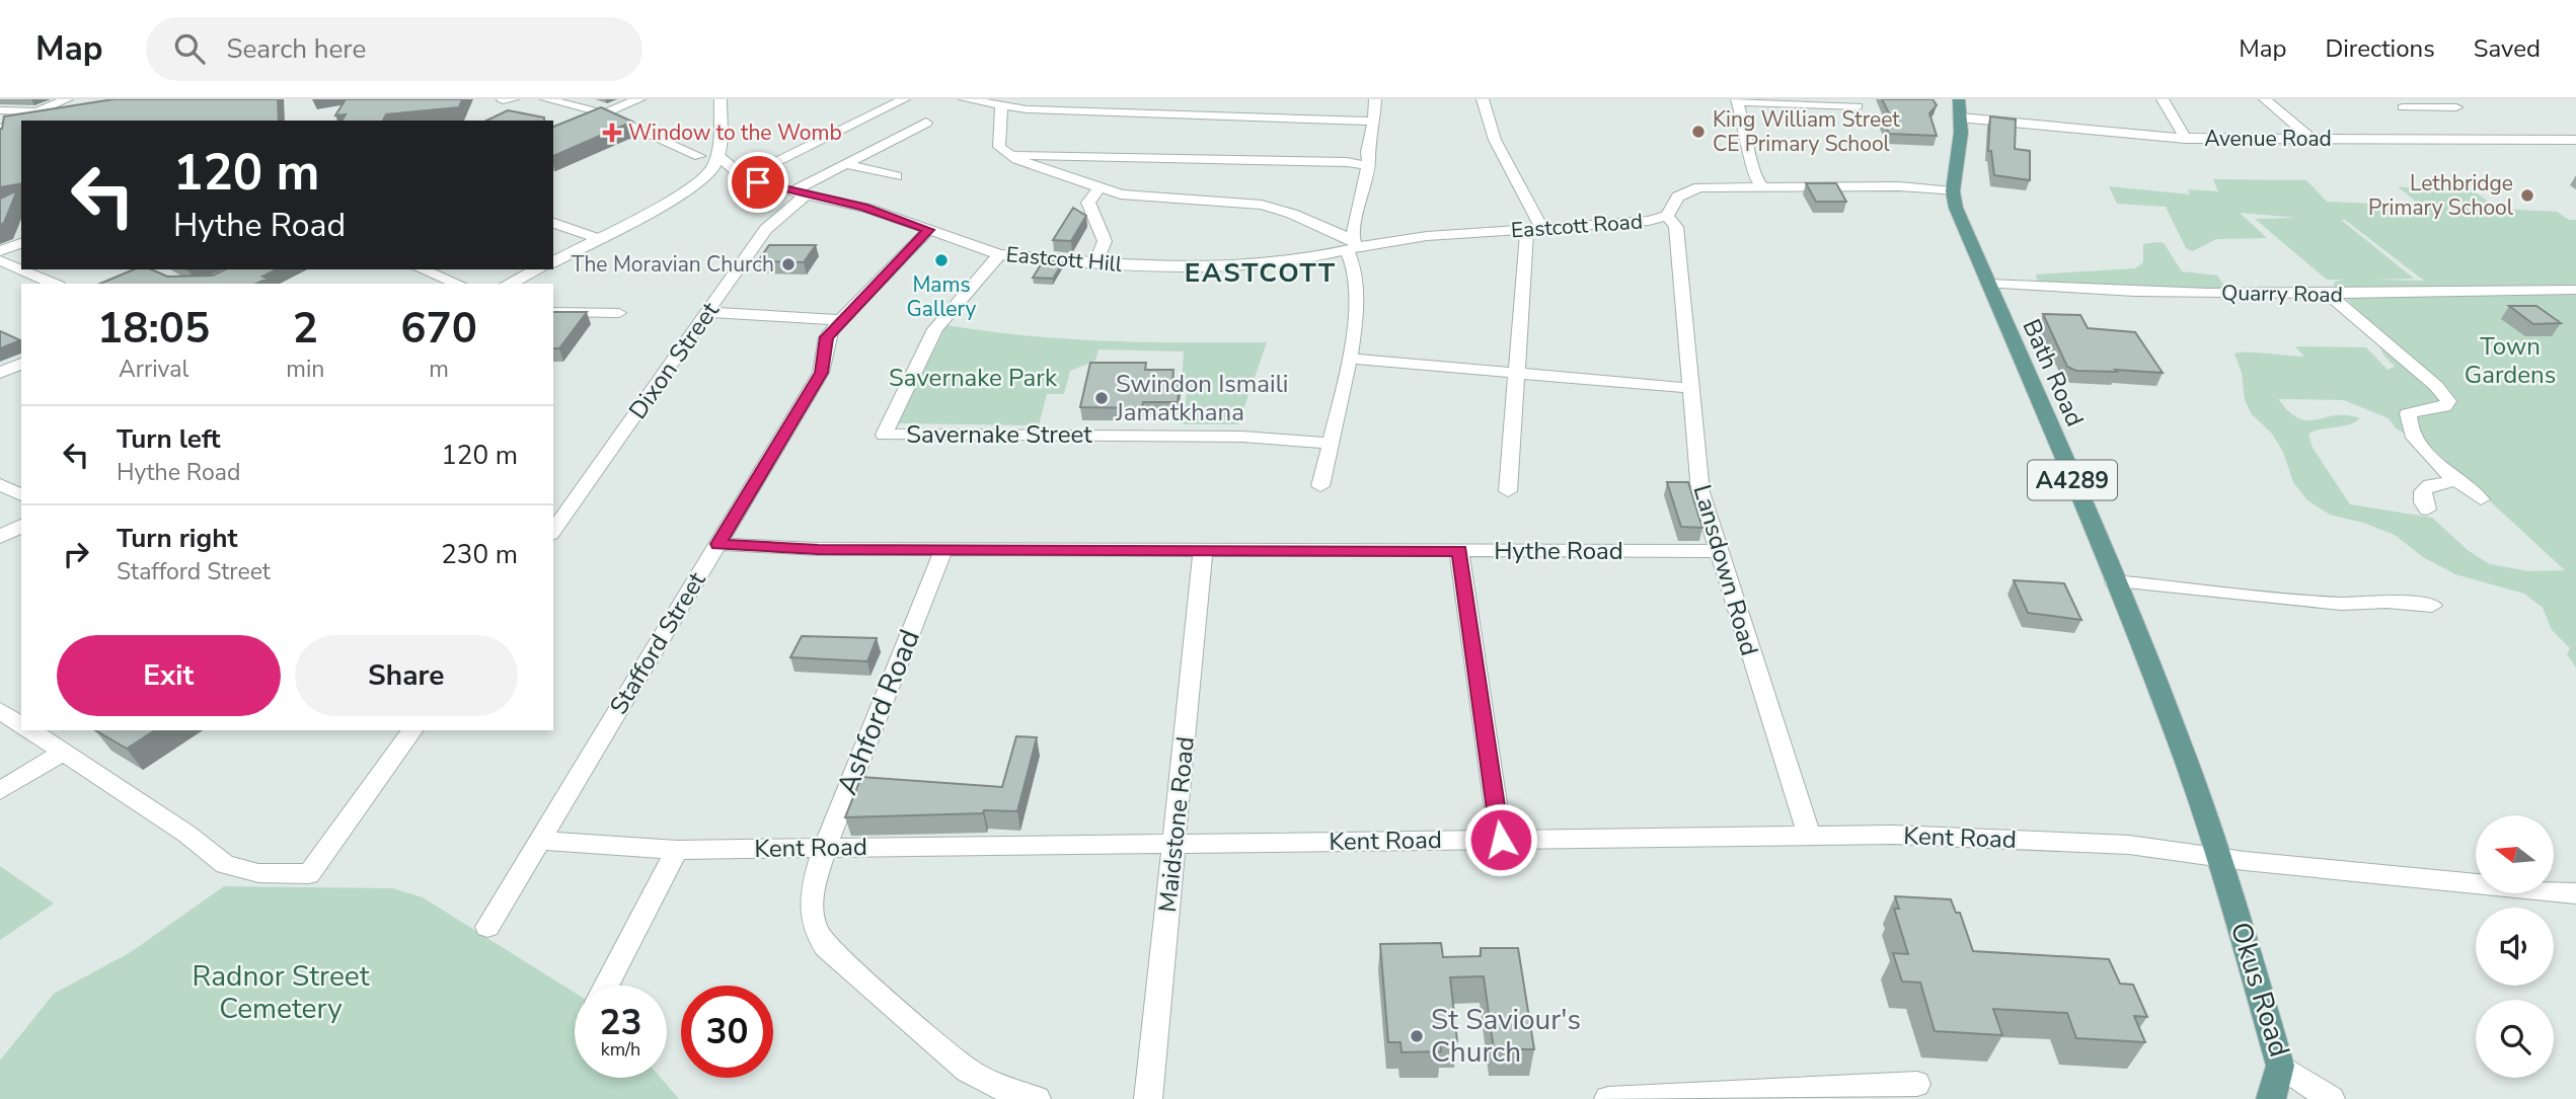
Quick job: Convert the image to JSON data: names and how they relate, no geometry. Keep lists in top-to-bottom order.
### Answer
{
  "streets": {
    "main road": ["Bath Road", "A4289", "Okus Road"],
    "street": [
      "Avenue Road",
      "Eastcott Road",
      "Eastcott Hill",
      "Quarry Road",
      "Dixon Street",
      "Savernake Street",
      "Hythe Road",
      "Lansdown Road",
      "Stafford Street",
      "Ashford Road",
      "Maidstone Road",
      "Kent Road"
    ]
  },
  "crossings": [
    ["Avenue Road", "Bath Road"],
    ["Eastcott Road", "Eastcott Hill"],
    ["Eastcott Road", "Bath Road"],
    ["Eastcott Road", "Lansdown Road"],
    ["Eastcott Hill", "Dixon Street"],
    ["Eastcott Hill", "Savernake Street"],
    ["Eastcott Hill", "Stafford Street"],
    ["Quarry Road", "Bath Road"],
    ["Bath Road", "Kent Road"],
    ["Bath Road", "Okus Road"],
    ["Hythe Road", "Lansdown Road"],
    ["Hythe Road", "Stafford Street"],
    ["Hythe Road", "Ashford Road"],
    ["Hythe Road", "Maidstone Road"],
    ["Lansdown Road", "Kent Road"],
    ["Stafford Street", "Kent Road"],
    ["Ashford Road", "Kent Road"],
    ["Maidstone Road", "Kent Road"],
    ["Kent Road", "Okus Road"]
  ],
  "districts": ["EASTCOTT"],
  "parks": ["Town Gardens", "Savernake Park", "Radnor Street Cemetery"],
  "places": {
    "other": [
      "King William Street CE Primary School",
      "Lethbridge Primary School",
      "Mams Gallery",
      "The Moravian Church",
      "Swindon Ismaili Jamatkhana",
      "St Saviour's Church"
    ],
    "health": ["Window to the Womb"]
  },
  "north": "left",
  "page": {
    "header": "Map",
    "search": "Search here",
    "nav": ["Map", "Directions", "Saved"],
    "turn": ["120 m", "Hythe Road"],
    "eta": [
      "18:05",
      "Arrival",
      "2",
      "min",
      "670",
      "m"
    ],
    "list": [
      {
        "name": "Turn left",
        "note": "Hythe Road",
        "value": "120 m"
      },
      {
        "name": "Turn right",
        "note": "Stafford Street",
        "value": "230 m"
      }
    ],
    "buttons": ["Exit", "Share"],
    "speed": "23 km/h",
    "limit": "30"
  }
}
